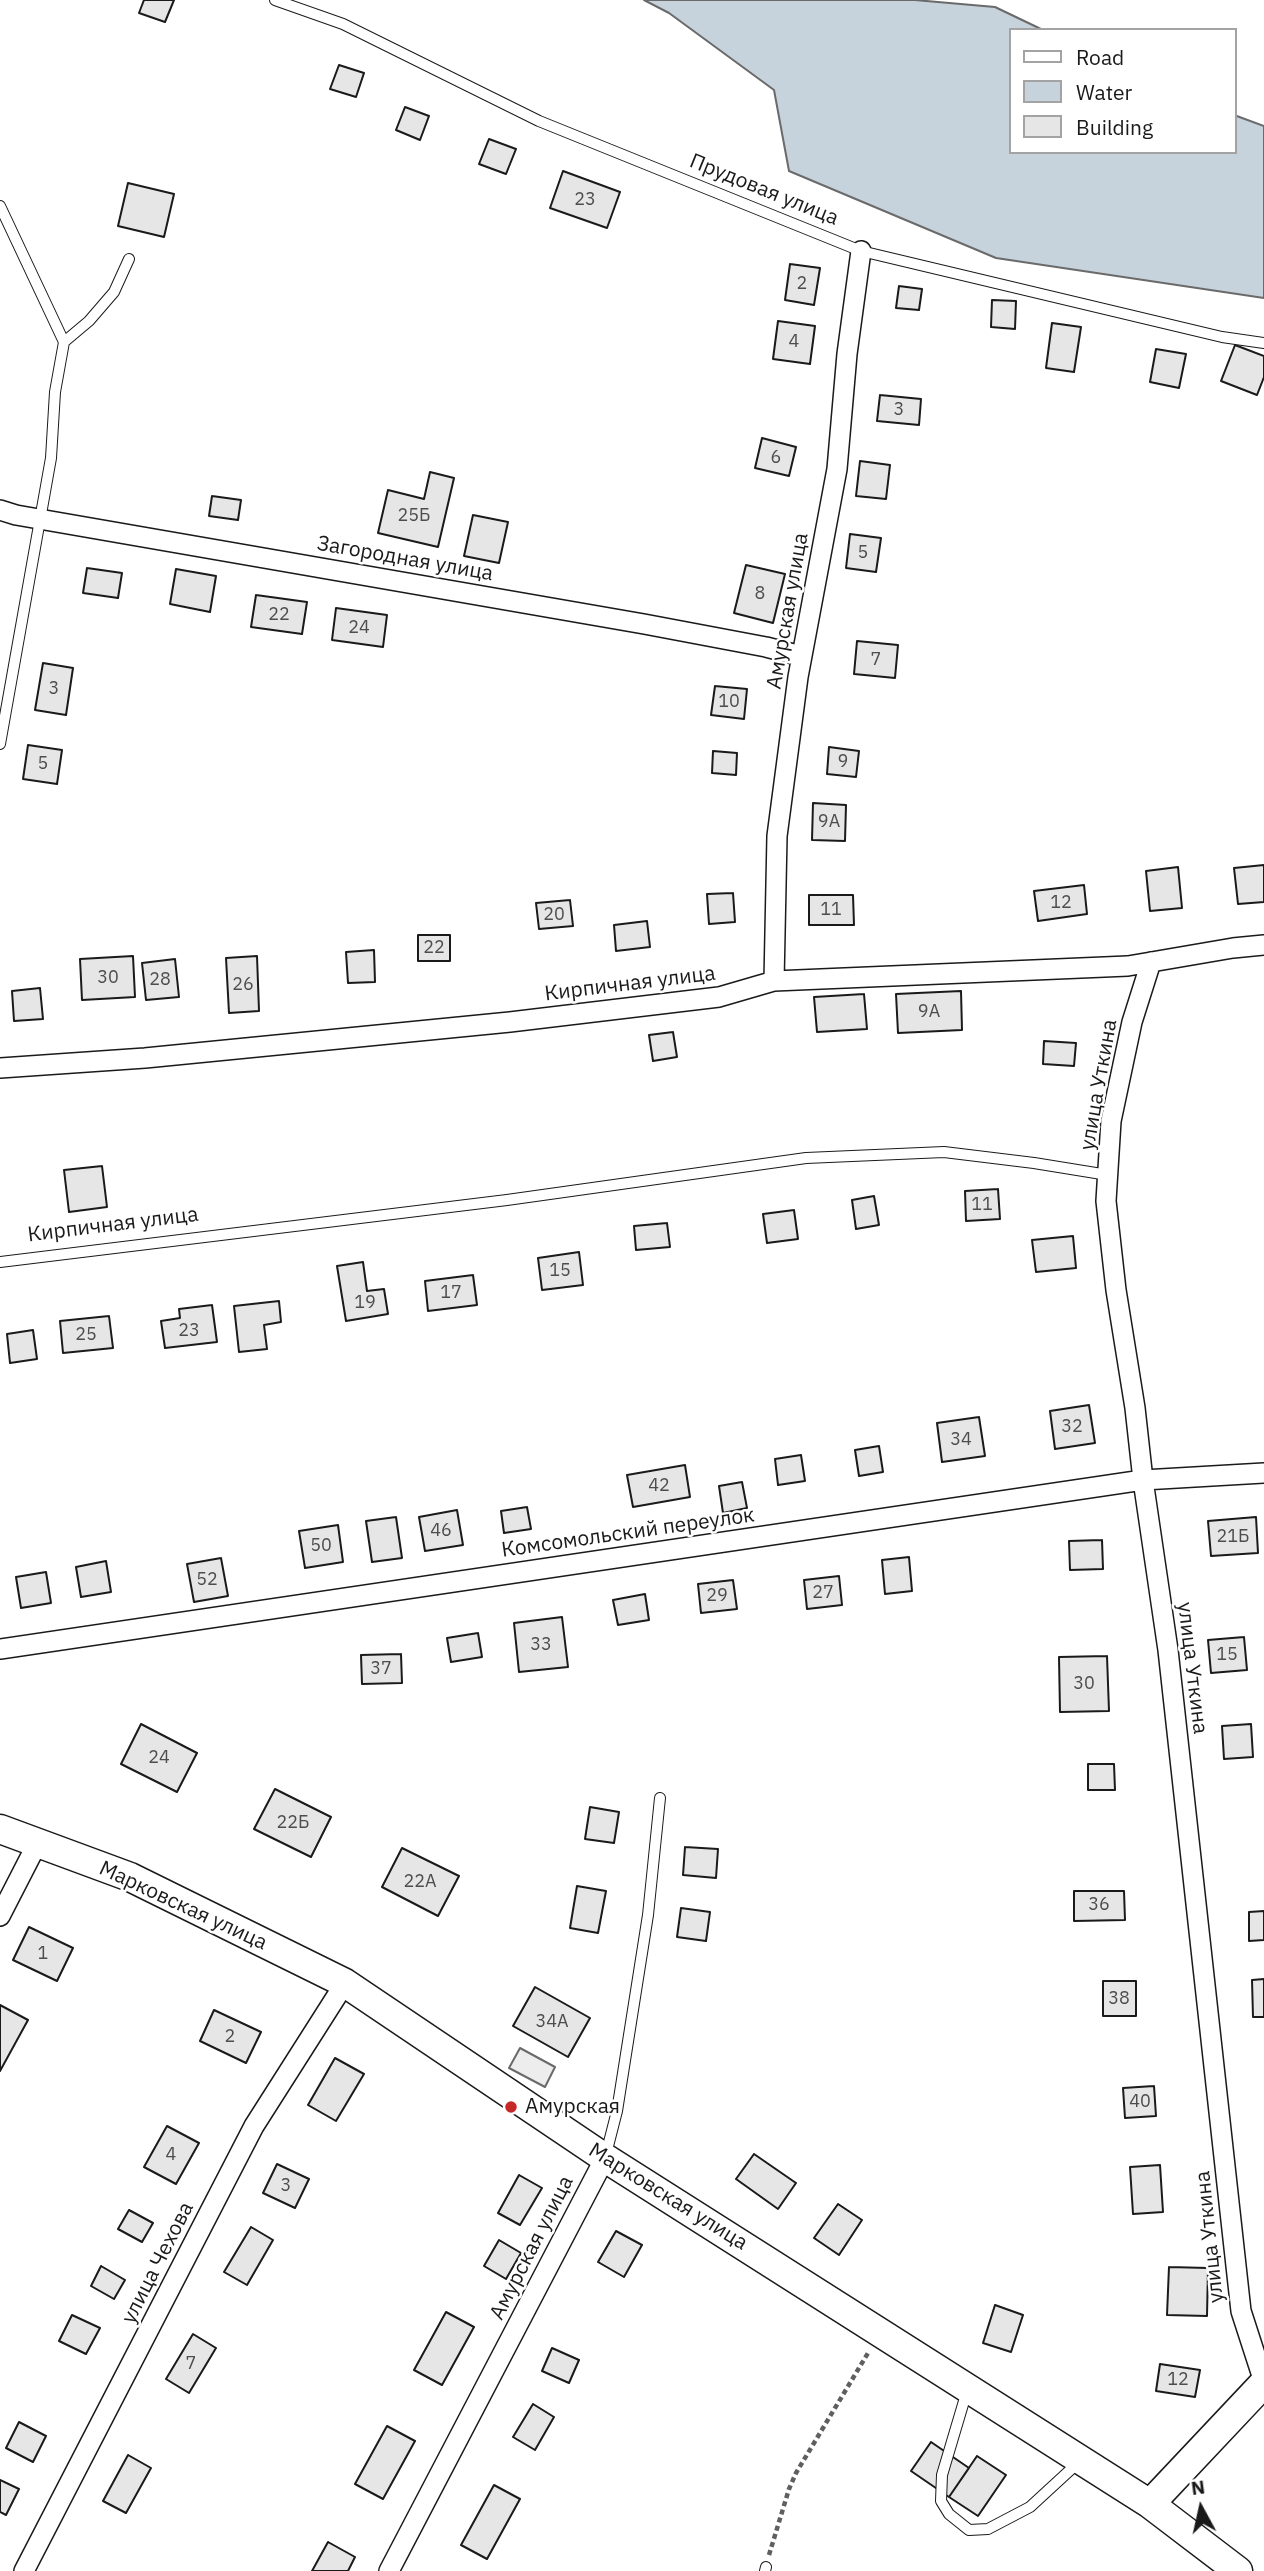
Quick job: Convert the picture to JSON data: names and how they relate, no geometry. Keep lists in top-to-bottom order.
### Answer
{
  "streets": {
    "main road": ["Марковская улица"],
    "street": [
      "Загородная улица",
      "Амурская улица",
      "Кирпичная улица",
      "улица Уткина",
      "Комсомольский переулок",
      "улица Чехова"
    ],
    "lane": ["Прудовая улица"]
  },
  "crossings": [
    ["Прудовая улица", "Амурская улица"],
    ["Загородная улица", "Амурская улица"],
    ["Амурская улица", "Кирпичная улица"],
    ["Амурская улица", "Марковская улица"],
    ["Кирпичная улица", "улица Уткина"],
    ["улица Уткина", "Комсомольский переулок"],
    ["Марковская улица", "улица Чехова"]
  ],
  "places": ["Амурская"],
  "house_numbers": [
    "23",
    "2",
    "4",
    "3",
    "6",
    "25Б",
    "5",
    "8",
    "22",
    "24",
    "7",
    "3",
    "10",
    "9",
    "5",
    "9А",
    "12",
    "11",
    "20",
    "22",
    "30",
    "28",
    "26",
    "9А",
    "11",
    "15",
    "17",
    "19",
    "23",
    "25",
    "32",
    "34",
    "42",
    "46",
    "21Б",
    "50",
    "52",
    "27",
    "29",
    "33",
    "15",
    "37",
    "30",
    "24",
    "22Б",
    "22А",
    "36",
    "1",
    "38",
    "34А",
    "2",
    "40",
    "4",
    "3",
    "7",
    "12"
  ],
  "legend": ["Road", "Water", "Building"],
  "north": "top"
}
